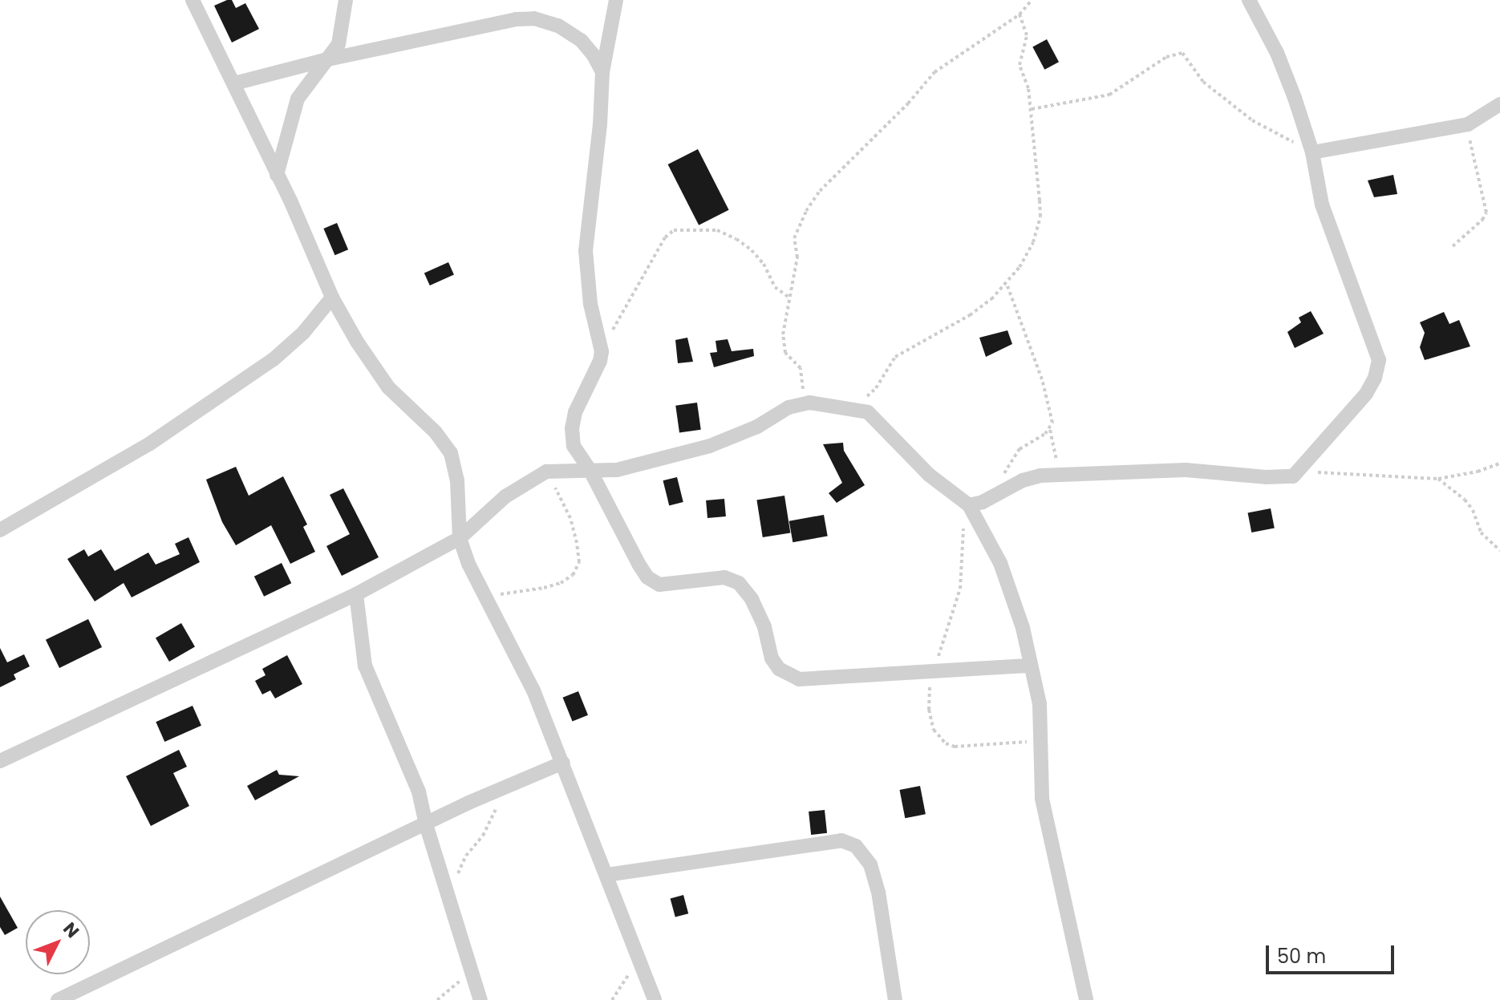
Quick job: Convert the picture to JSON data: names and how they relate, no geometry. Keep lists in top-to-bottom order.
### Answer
{
  "scale_bar": "50 m",
  "north": "top right"
}
